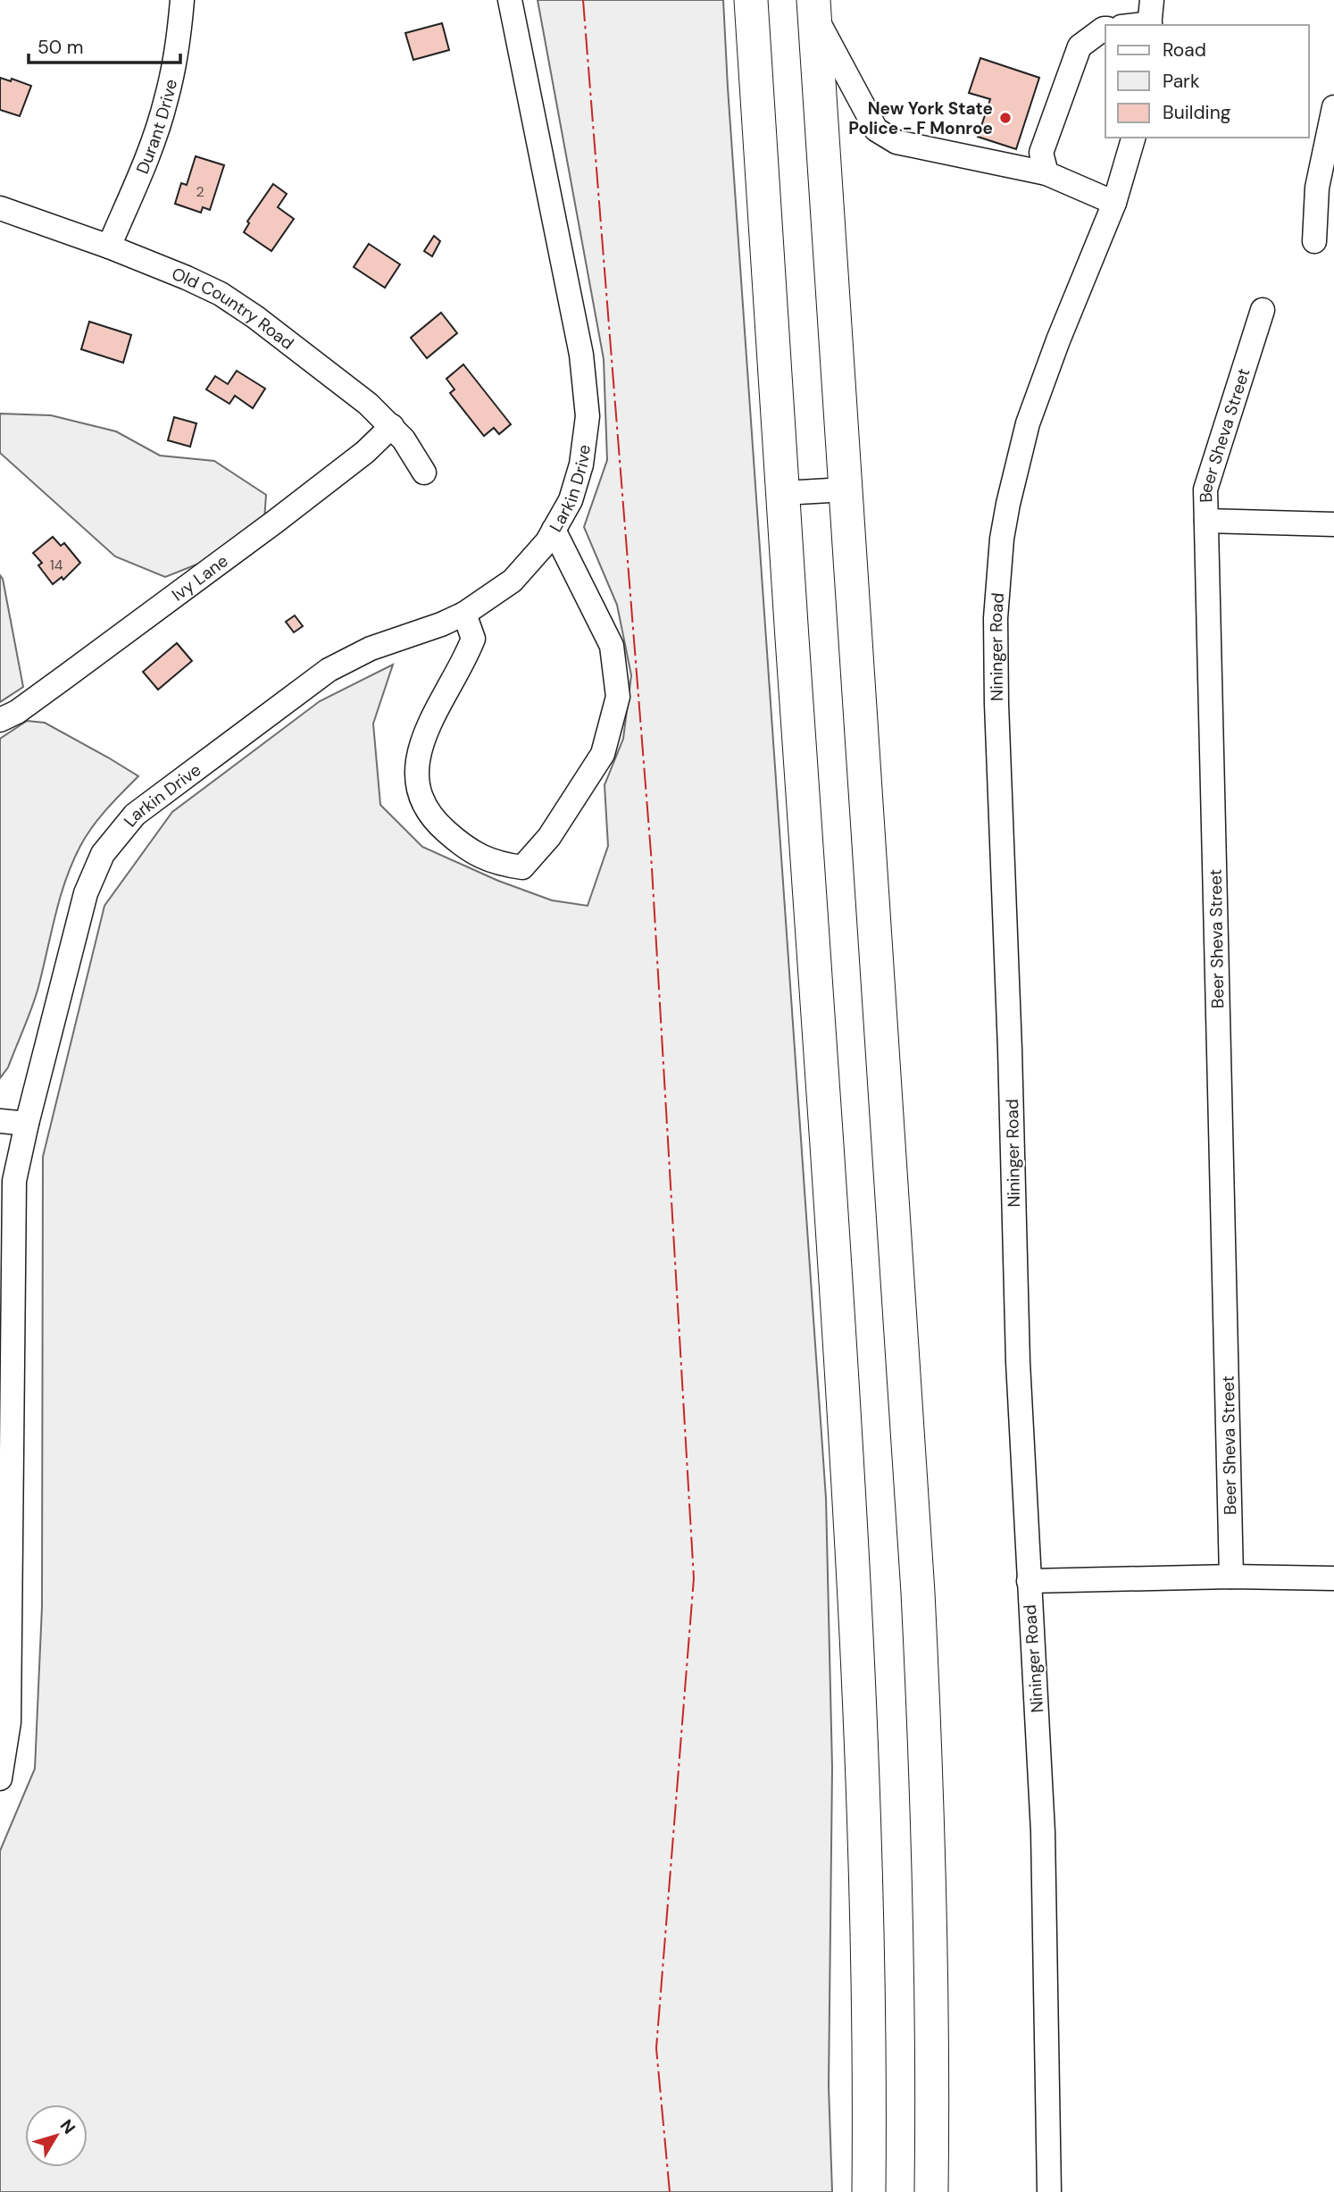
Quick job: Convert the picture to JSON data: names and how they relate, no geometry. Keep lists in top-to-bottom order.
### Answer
{
  "streets": {
    "street": [
      "Durant Drive",
      "Old Country Road",
      "Beer Sheva Street",
      "Larkin Drive",
      "Ivy Lane",
      "Nininger Road"
    ]
  },
  "crossings": [
    ["Durant Drive", "Old Country Road"],
    ["Old Country Road", "Ivy Lane"]
  ],
  "places": ["New York State Police - F Monroe"],
  "house_numbers": ["2", "14"],
  "legend": ["Road", "Park", "Building"],
  "scale_bar": "50 m",
  "north": "top right"
}
